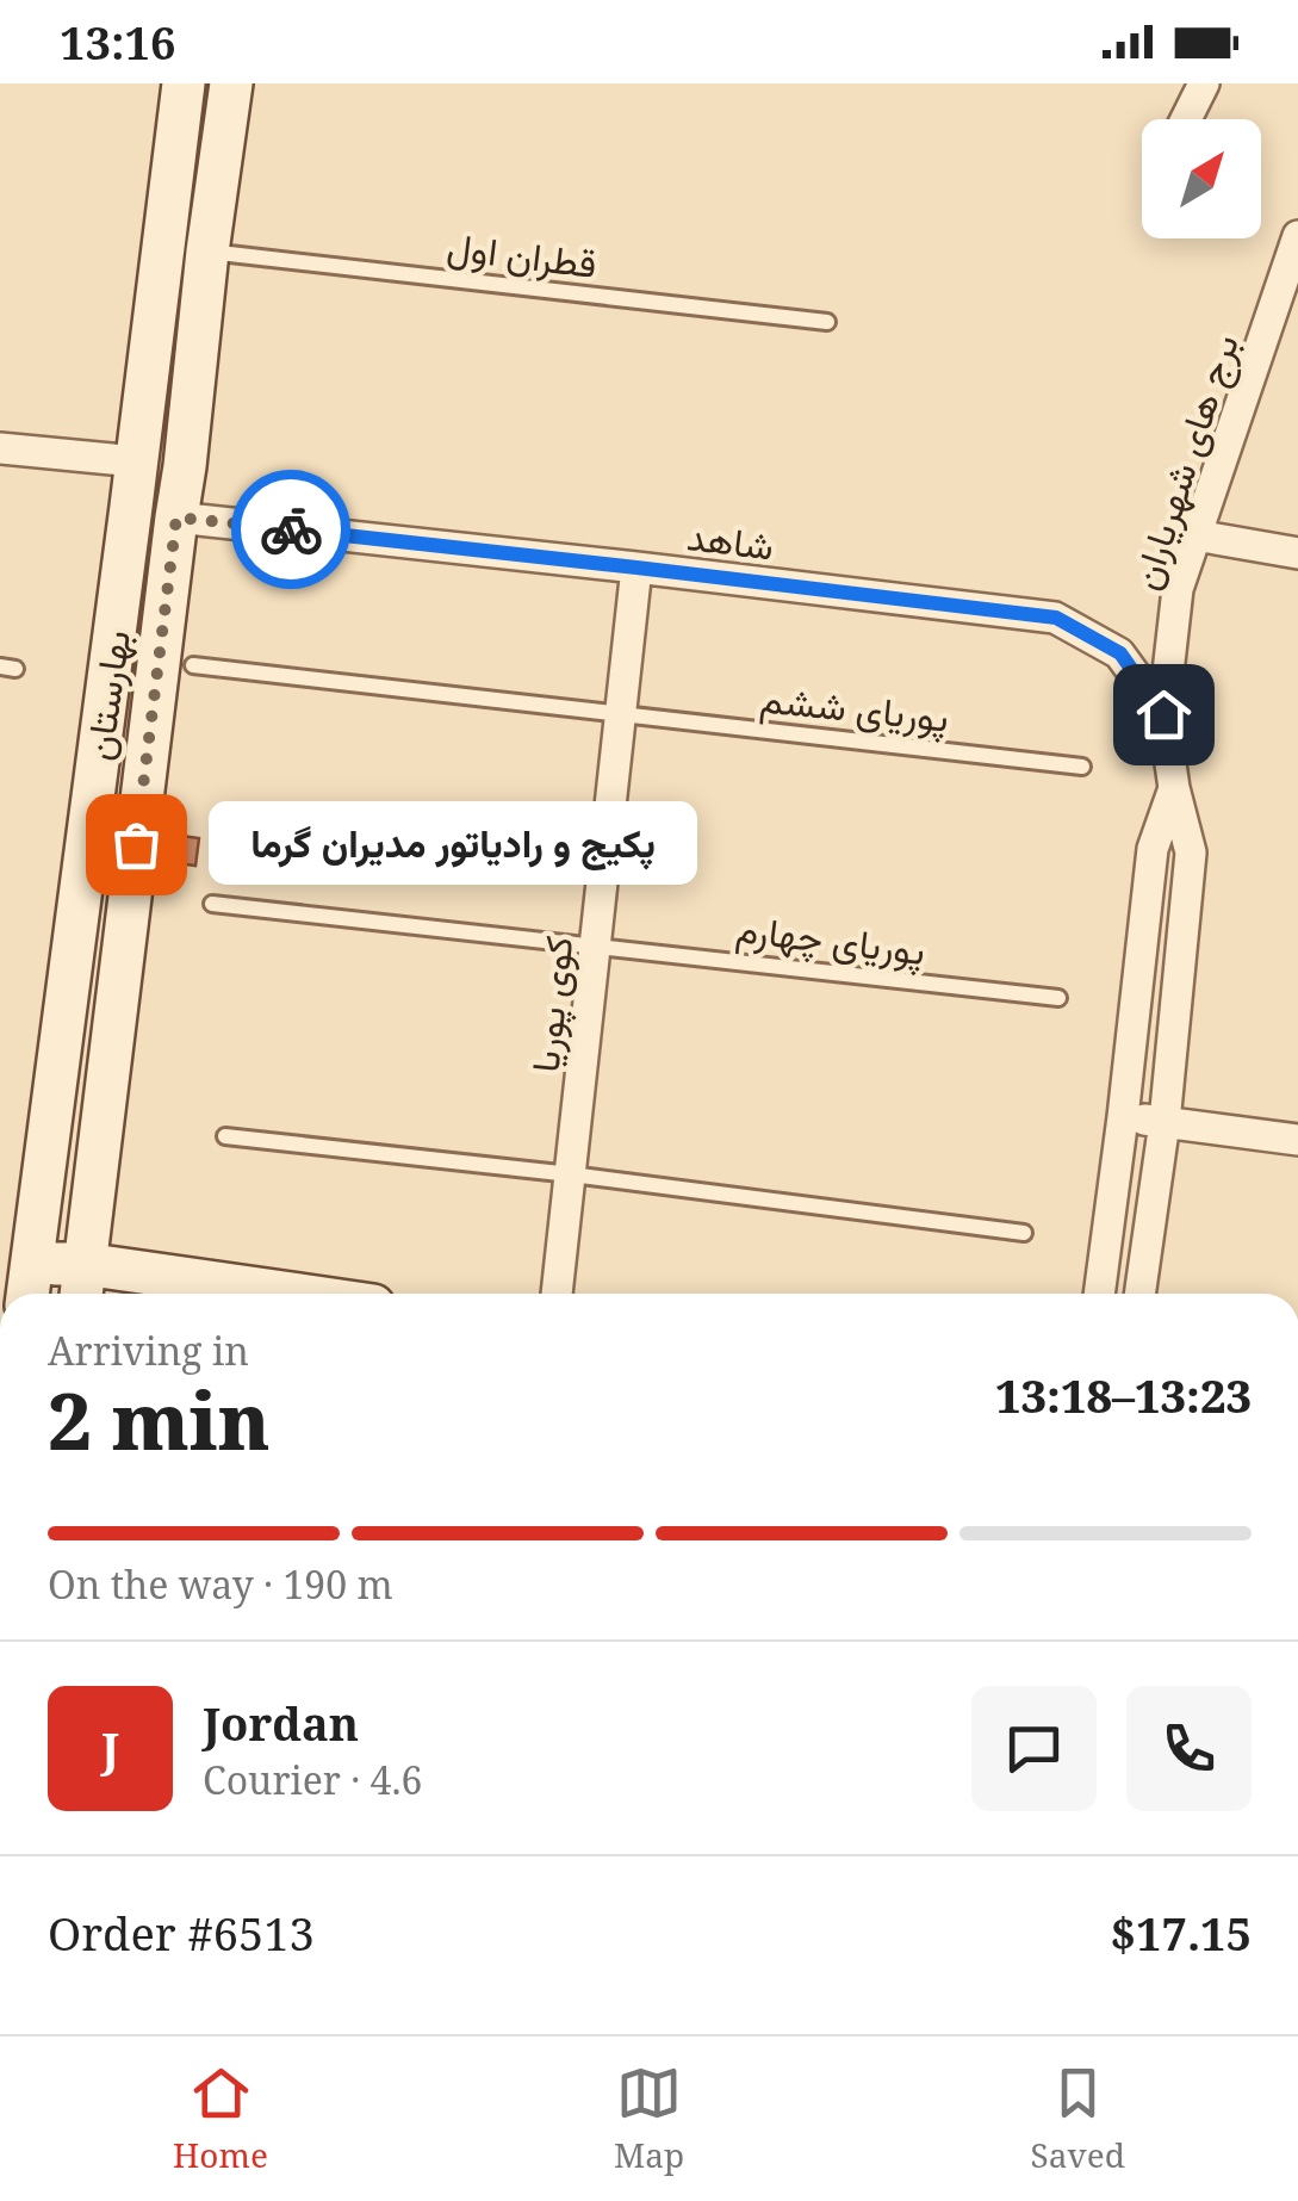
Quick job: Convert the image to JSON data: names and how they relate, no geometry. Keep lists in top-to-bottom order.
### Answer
{
  "streets": {
    "street": [
      "برج های شهریاران",
      "شاهد",
      "بهارستان",
      "کوی پوریا"
    ],
    "lane": ["قطران اول", "پوریای ششم", "پوریای چهارم"]
  },
  "crossings": [
    ["قطران اول", "بهارستان"],
    ["برج های شهریاران", "شاهد"],
    ["شاهد", "بهارستان"],
    ["شاهد", "کوی پوریا"],
    ["پوریای ششم", "کوی پوریا"],
    ["پوریای چهارم", "کوی پوریا"]
  ],
  "places": ["پکیج و رادیاتور مدیران گرما"],
  "north": "top right",
  "page": {
    "status": "13:16",
    "bubble": "پکیج و رادیاتور مدیران گرما",
    "heading": ["2 min", "Arriving in", "13:18–13:23"],
    "panel": [
      "Jordan",
      "Courier · 4.6",
      "Order #6513",
      "$17.15"
    ],
    "bar": "On the way · 190 m",
    "round": "J",
    "tabs": ["Home", "Map", "Saved"]
  }
}
